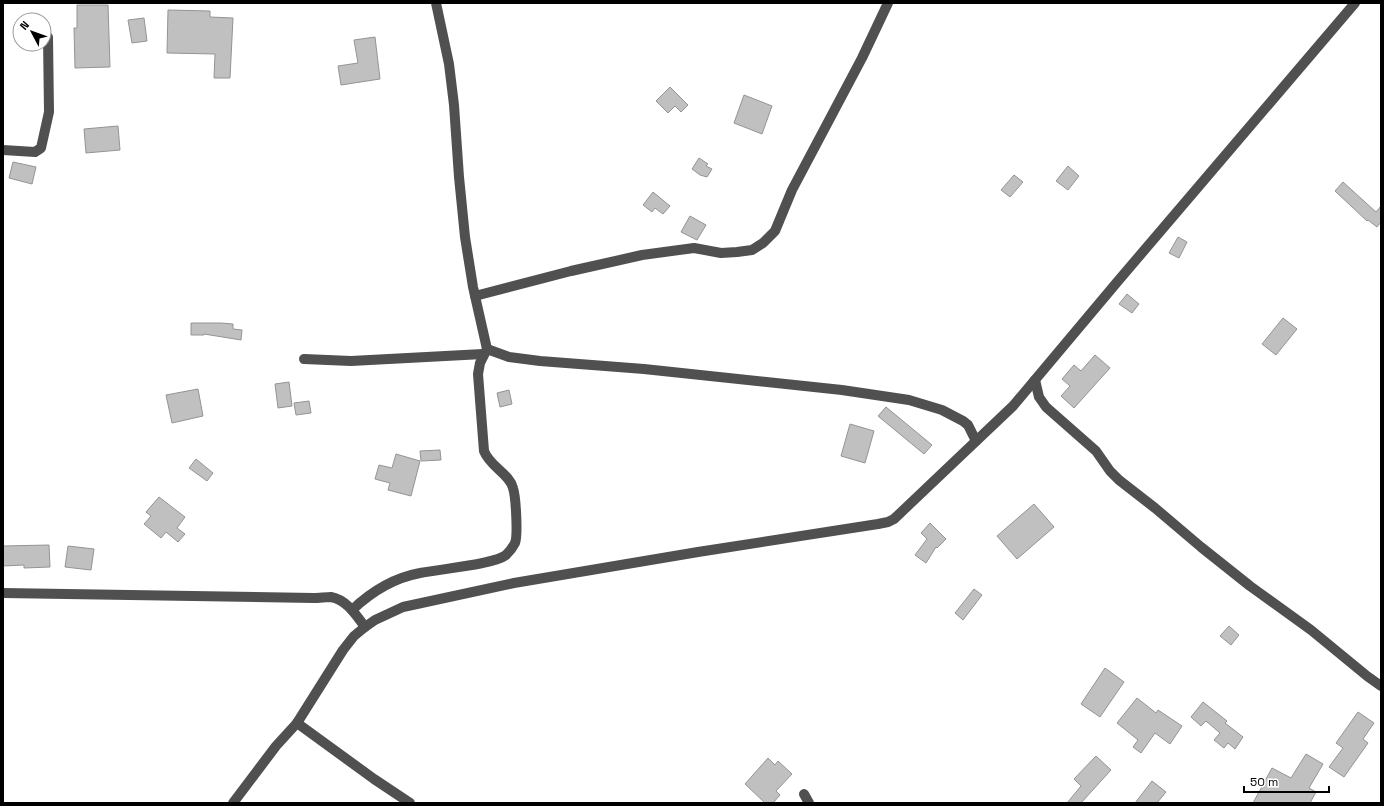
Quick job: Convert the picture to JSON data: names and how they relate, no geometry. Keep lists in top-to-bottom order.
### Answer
{
  "scale_bar": "50 m",
  "north": "top left"
}
